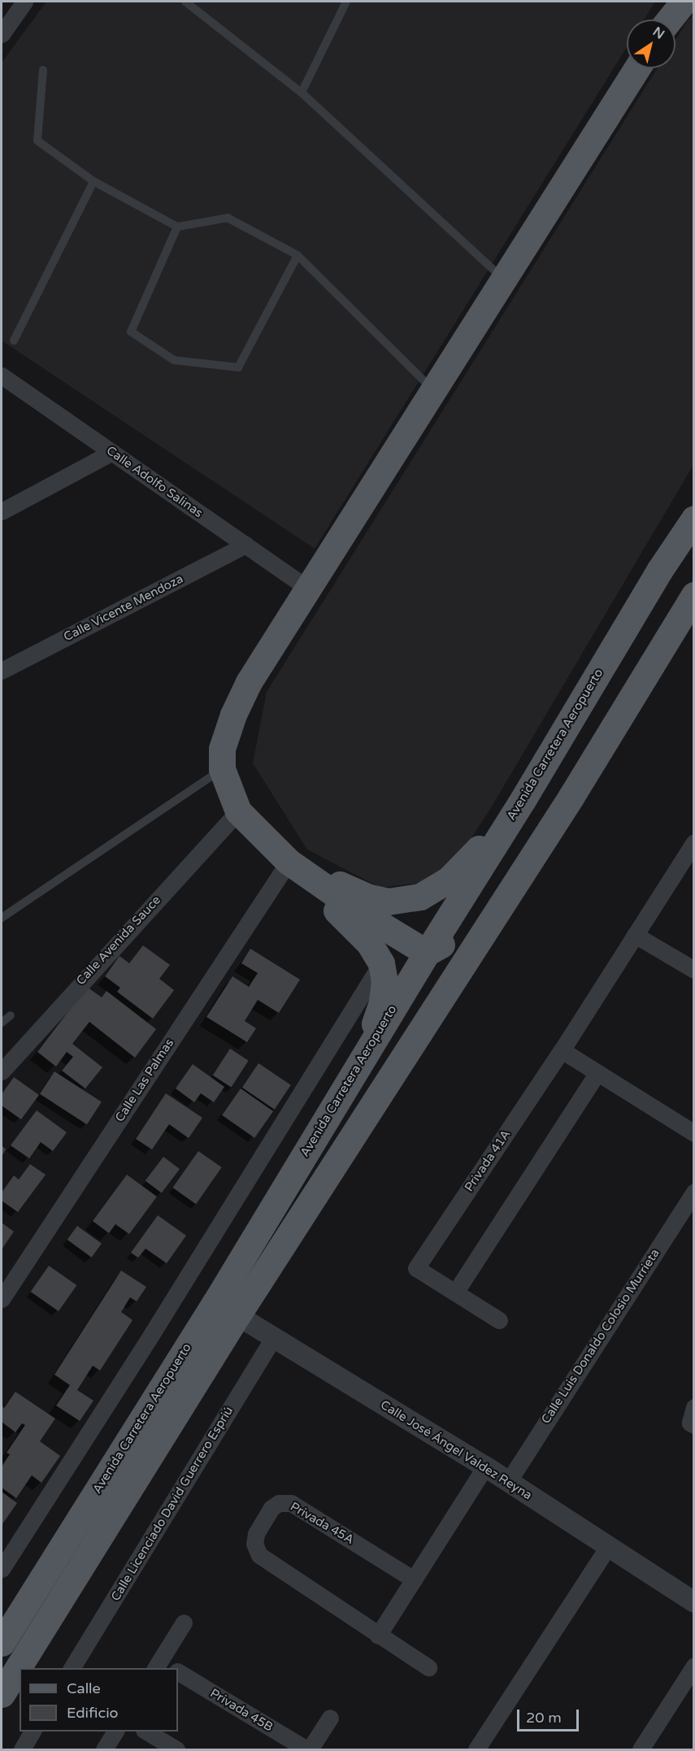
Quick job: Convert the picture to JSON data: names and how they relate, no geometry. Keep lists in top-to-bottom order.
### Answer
{
  "streets": {
    "main road": ["Avenida Carretera Aeropuerto"],
    "street": [
      "Calle Adolfo Salinas",
      "Calle Vicente Mendoza",
      "Calle Avenida Sauce",
      "Calle Las Palmas",
      "Privada 41A",
      "Calle Luis Donaldo Colosio Murrieta",
      "Calle José Ángel Valdez Reyna",
      "Calle Licenciado David Guerrero Espriú",
      "Privada 45A",
      "Privada 45B"
    ]
  },
  "crossings": [
    ["Calle Adolfo Salinas", "Calle Vicente Mendoza"],
    ["Avenida Carretera Aeropuerto", "Calle José Ángel Valdez Reyna"],
    ["Calle Luis Donaldo Colosio Murrieta", "Calle José Ángel Valdez Reyna"],
    ["Calle José Ángel Valdez Reyna", "Calle Licenciado David Guerrero Espriú"]
  ],
  "legend": ["Calle", "Edificio"],
  "scale_bar": "20 m",
  "north": "top right"
}
